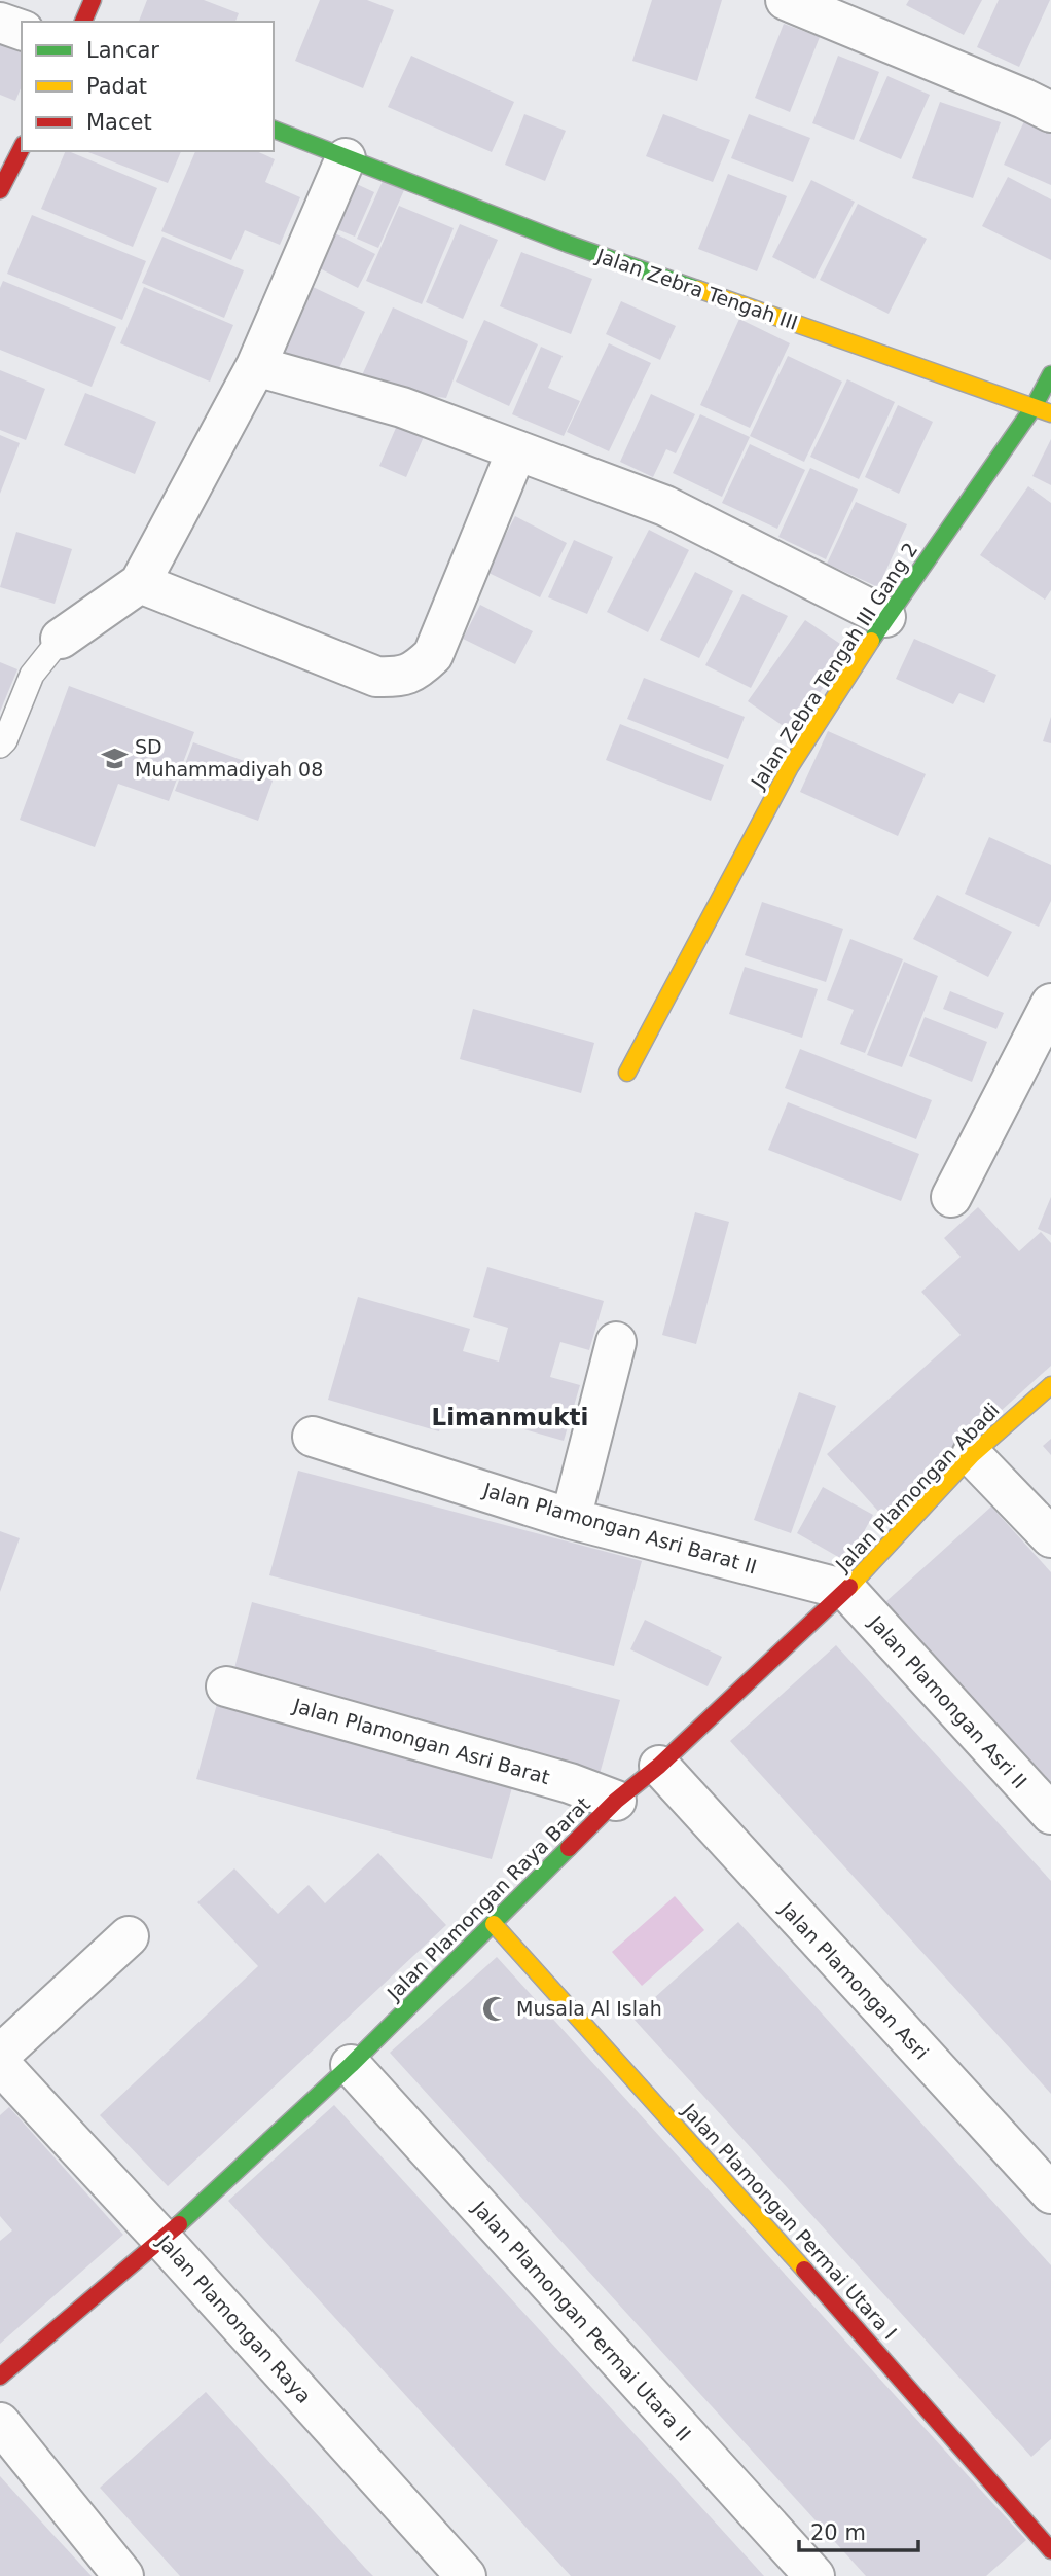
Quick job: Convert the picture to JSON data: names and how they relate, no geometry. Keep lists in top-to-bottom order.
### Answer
{
  "streets": {
    "street": [
      "Jalan Zebra Tengah III",
      "Jalan Zebra Tengah III Gang 2",
      "Jalan Plamongan Abadi",
      "Jalan Plamongan Asri Barat II",
      "Jalan Plamongan Asri II",
      "Jalan Plamongan Asri Barat",
      "Jalan Plamongan Raya Barat",
      "Jalan Plamongan Asri",
      "Jalan Plamongan Permai Utara I",
      "Jalan Plamongan Raya",
      "Jalan Plamongan Permai Utara II"
    ]
  },
  "crossings": [
    ["Jalan Zebra Tengah III", "Jalan Zebra Tengah III Gang 2"],
    ["Jalan Plamongan Abadi", "Jalan Plamongan Asri Barat II"],
    ["Jalan Plamongan Abadi", "Jalan Plamongan Asri II"],
    ["Jalan Plamongan Abadi", "Jalan Plamongan Raya Barat"],
    ["Jalan Plamongan Asri Barat II", "Jalan Plamongan Asri II"],
    ["Jalan Plamongan Asri Barat II", "Jalan Plamongan Raya Barat"],
    ["Jalan Plamongan Asri II", "Jalan Plamongan Raya Barat"],
    ["Jalan Plamongan Asri Barat", "Jalan Plamongan Raya Barat"],
    ["Jalan Plamongan Raya Barat", "Jalan Plamongan Asri"],
    ["Jalan Plamongan Raya Barat", "Jalan Plamongan Permai Utara I"],
    ["Jalan Plamongan Raya Barat", "Jalan Plamongan Raya"],
    ["Jalan Plamongan Raya Barat", "Jalan Plamongan Permai Utara II"]
  ],
  "districts": ["Limanmukti"],
  "places": {
    "school or university": ["SD Muhammadiyah 08"],
    "mosque": ["Musala Al Islah"]
  },
  "legend": ["Lancar", "Padat", "Macet"],
  "scale_bar": "20 m"
}
